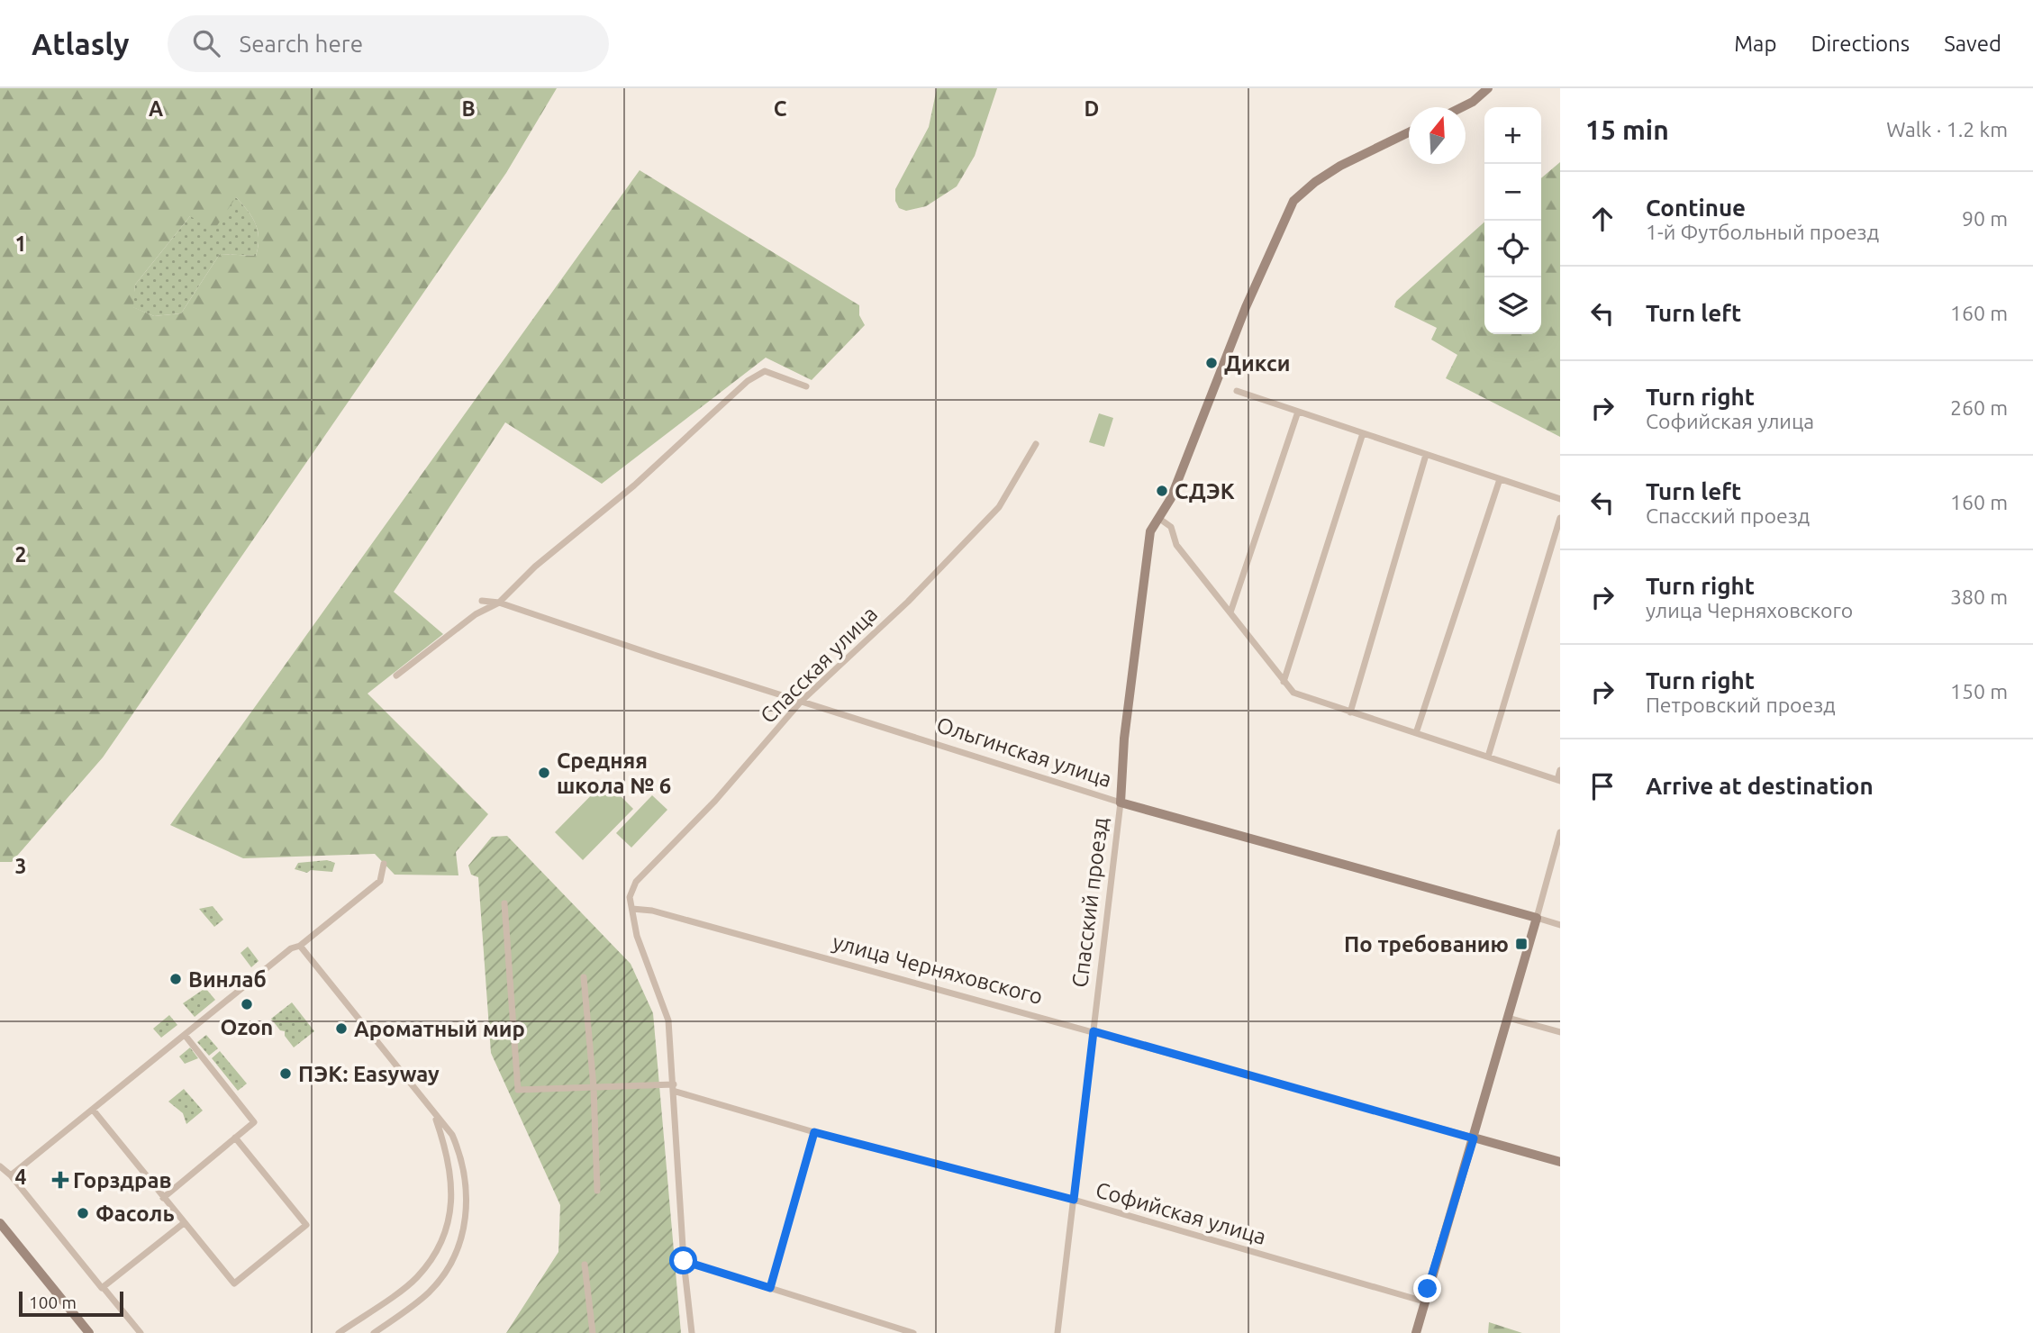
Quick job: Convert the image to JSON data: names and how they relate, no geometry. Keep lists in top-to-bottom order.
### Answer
{
  "streets": {
    "street": [
      "Спасская улица",
      "Ольгинская улица",
      "Спасский проезд",
      "улица Черняховского",
      "Софийская улица"
    ]
  },
  "crossings": [
    ["Спасская улица", "Ольгинская улица"],
    ["Спасская улица", "улица Черняховского"],
    ["Ольгинская улица", "Спасский проезд"],
    ["Спасский проезд", "улица Черняховского"],
    ["Спасский проезд", "Софийская улица"]
  ],
  "places": {
    "other": [
      "Дикси",
      "СДЭК",
      "Средняя школа № 6",
      "Винлаб",
      "Ozon",
      "Ароматный мир",
      "ПЭК: Easyway",
      "Фасоль"
    ],
    "transit": ["По требованию"],
    "health": ["Горздрав"]
  },
  "scale_bar": "100 m",
  "north": "top",
  "page": {
    "header": "Atlasly",
    "search": "Search here",
    "nav": ["Map", "Directions", "Saved"],
    "heading": ["15 min", "Walk · 1.2 km"],
    "map_buttons": ["+", "−"],
    "list": [
      ["Continue", "1-й Футбольный проезд", "90 m"],
      ["Turn left", "160 m"],
      ["Turn right", "Софийская улица", "260 m"],
      ["Turn left", "Спасский проезд", "160 m"],
      ["Turn right", "улица Черняховского", "380 m"],
      ["Turn right", "Петровский проезд", "150 m"],
      "Arrive at destination"
    ],
    "scale": "100 m"
  },
  "grid": {
    "columns": [
      "A",
      "B",
      "C",
      "D"
    ],
    "rows": [
      "1",
      "2",
      "3",
      "4"
    ]
  }
}
